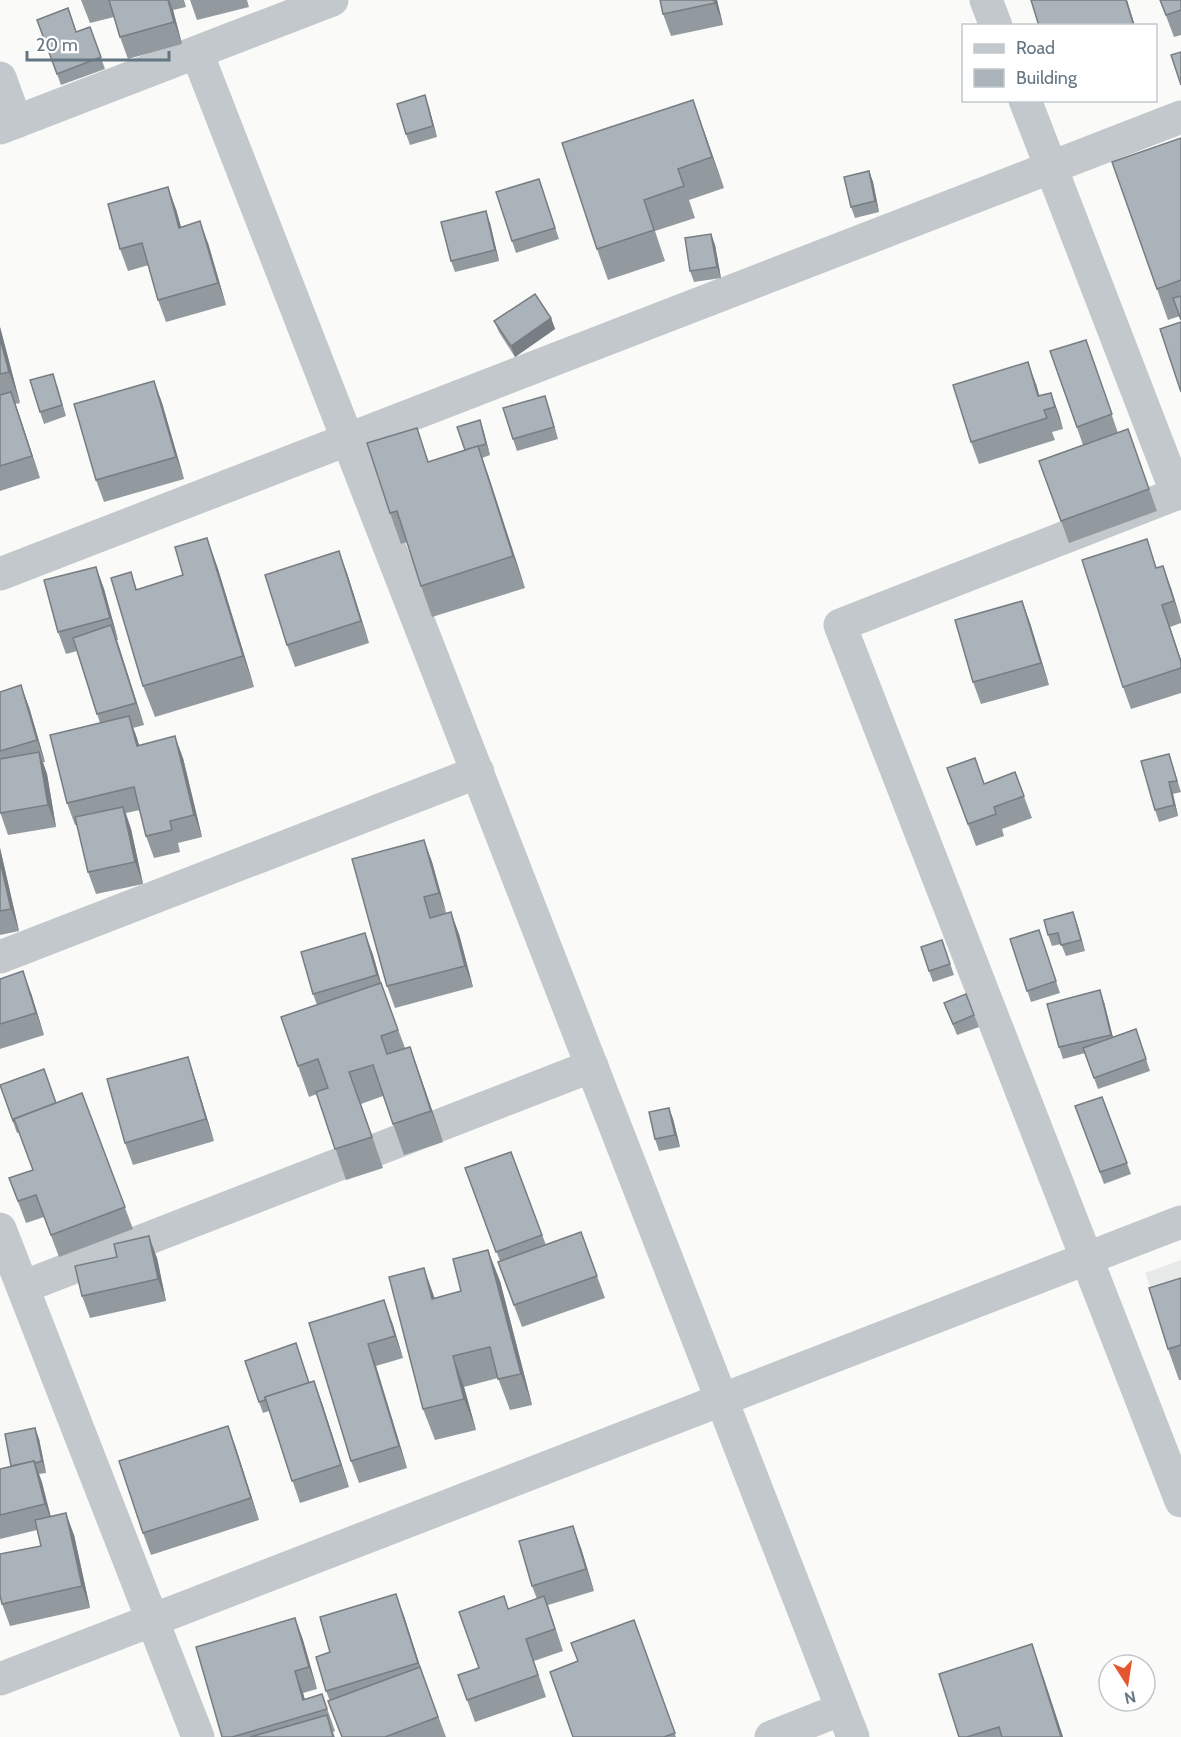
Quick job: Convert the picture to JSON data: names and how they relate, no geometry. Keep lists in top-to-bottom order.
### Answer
{
  "legend": ["Road", "Building"],
  "scale_bar": "20 m",
  "north": "bottom"
}
